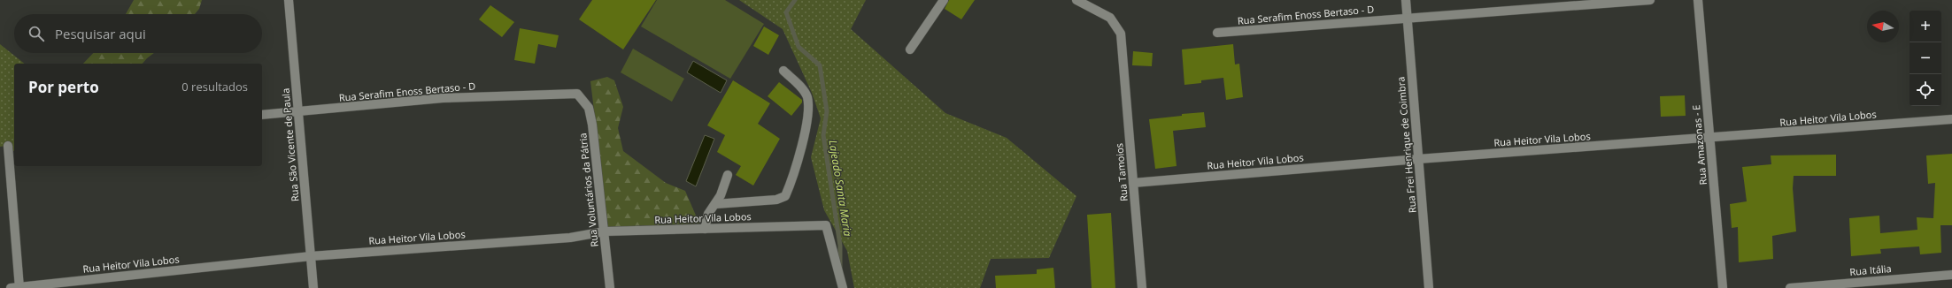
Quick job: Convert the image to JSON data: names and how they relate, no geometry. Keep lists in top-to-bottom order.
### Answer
{
  "streets": {
    "street": [
      "Rua Serafim Enoss Bertaso - D",
      "Rua Heitor Vila Lobos",
      "Rua São Vicente de Paula",
      "Rua Frei Henrique de Coimbra",
      "Rua Amazonas - E",
      "Rua Tamoios",
      "Rua Voluntários da Pátria",
      "Rua Itália"
    ]
  },
  "crossings": [
    ["Rua Serafim Enoss Bertaso - D", "Rua São Vicente de Paula"],
    ["Rua Serafim Enoss Bertaso - D", "Rua Frei Henrique de Coimbra"],
    ["Rua Serafim Enoss Bertaso - D", "Rua Voluntários da Pátria"],
    ["Rua Heitor Vila Lobos", "Rua São Vicente de Paula"],
    ["Rua Heitor Vila Lobos", "Rua Frei Henrique de Coimbra"],
    ["Rua Heitor Vila Lobos", "Rua Amazonas - E"],
    ["Rua Heitor Vila Lobos", "Rua Tamoios"],
    ["Rua Heitor Vila Lobos", "Rua Voluntários da Pátria"]
  ],
  "water": ["Lajeado Santa Maria"],
  "north": "left",
  "page": {
    "map_buttons": ["+", "−"],
    "search": "Pesquisar aqui",
    "heading": ["Por perto", "0 resultados"]
  }
}
